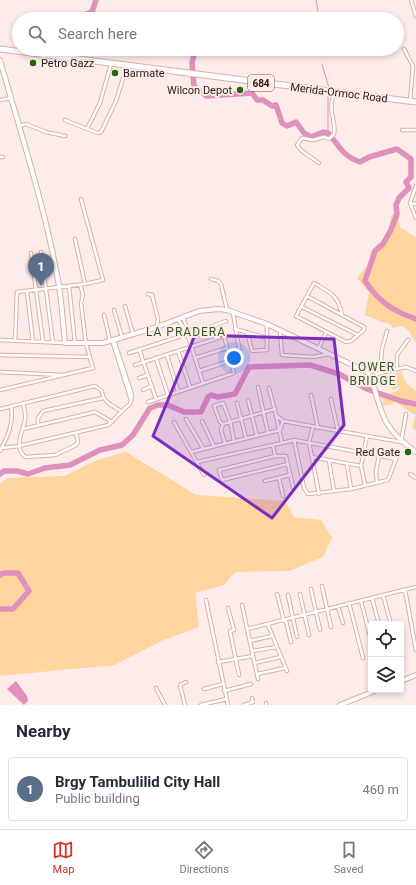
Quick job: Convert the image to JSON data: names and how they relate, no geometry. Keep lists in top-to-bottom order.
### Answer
{
  "streets": {
    "highway": ["684", "Merida-Ormoc Road"]
  },
  "districts": ["LA PRADERA", "LOWER BRIDGE"],
  "places": [
    "Petro Gazz",
    "Barmate",
    "Wilcon Depot",
    "Red Gate"
  ],
  "page": {
    "search": "Search here",
    "pins": "1",
    "heading": "Nearby",
    "list": [
      {
        "mark": "1",
        "name": "Brgy Tambulilid City Hall",
        "note": "Public building",
        "value": "460 m"
      }
    ],
    "nav": ["Map", "Directions", "Saved"]
  }
}
